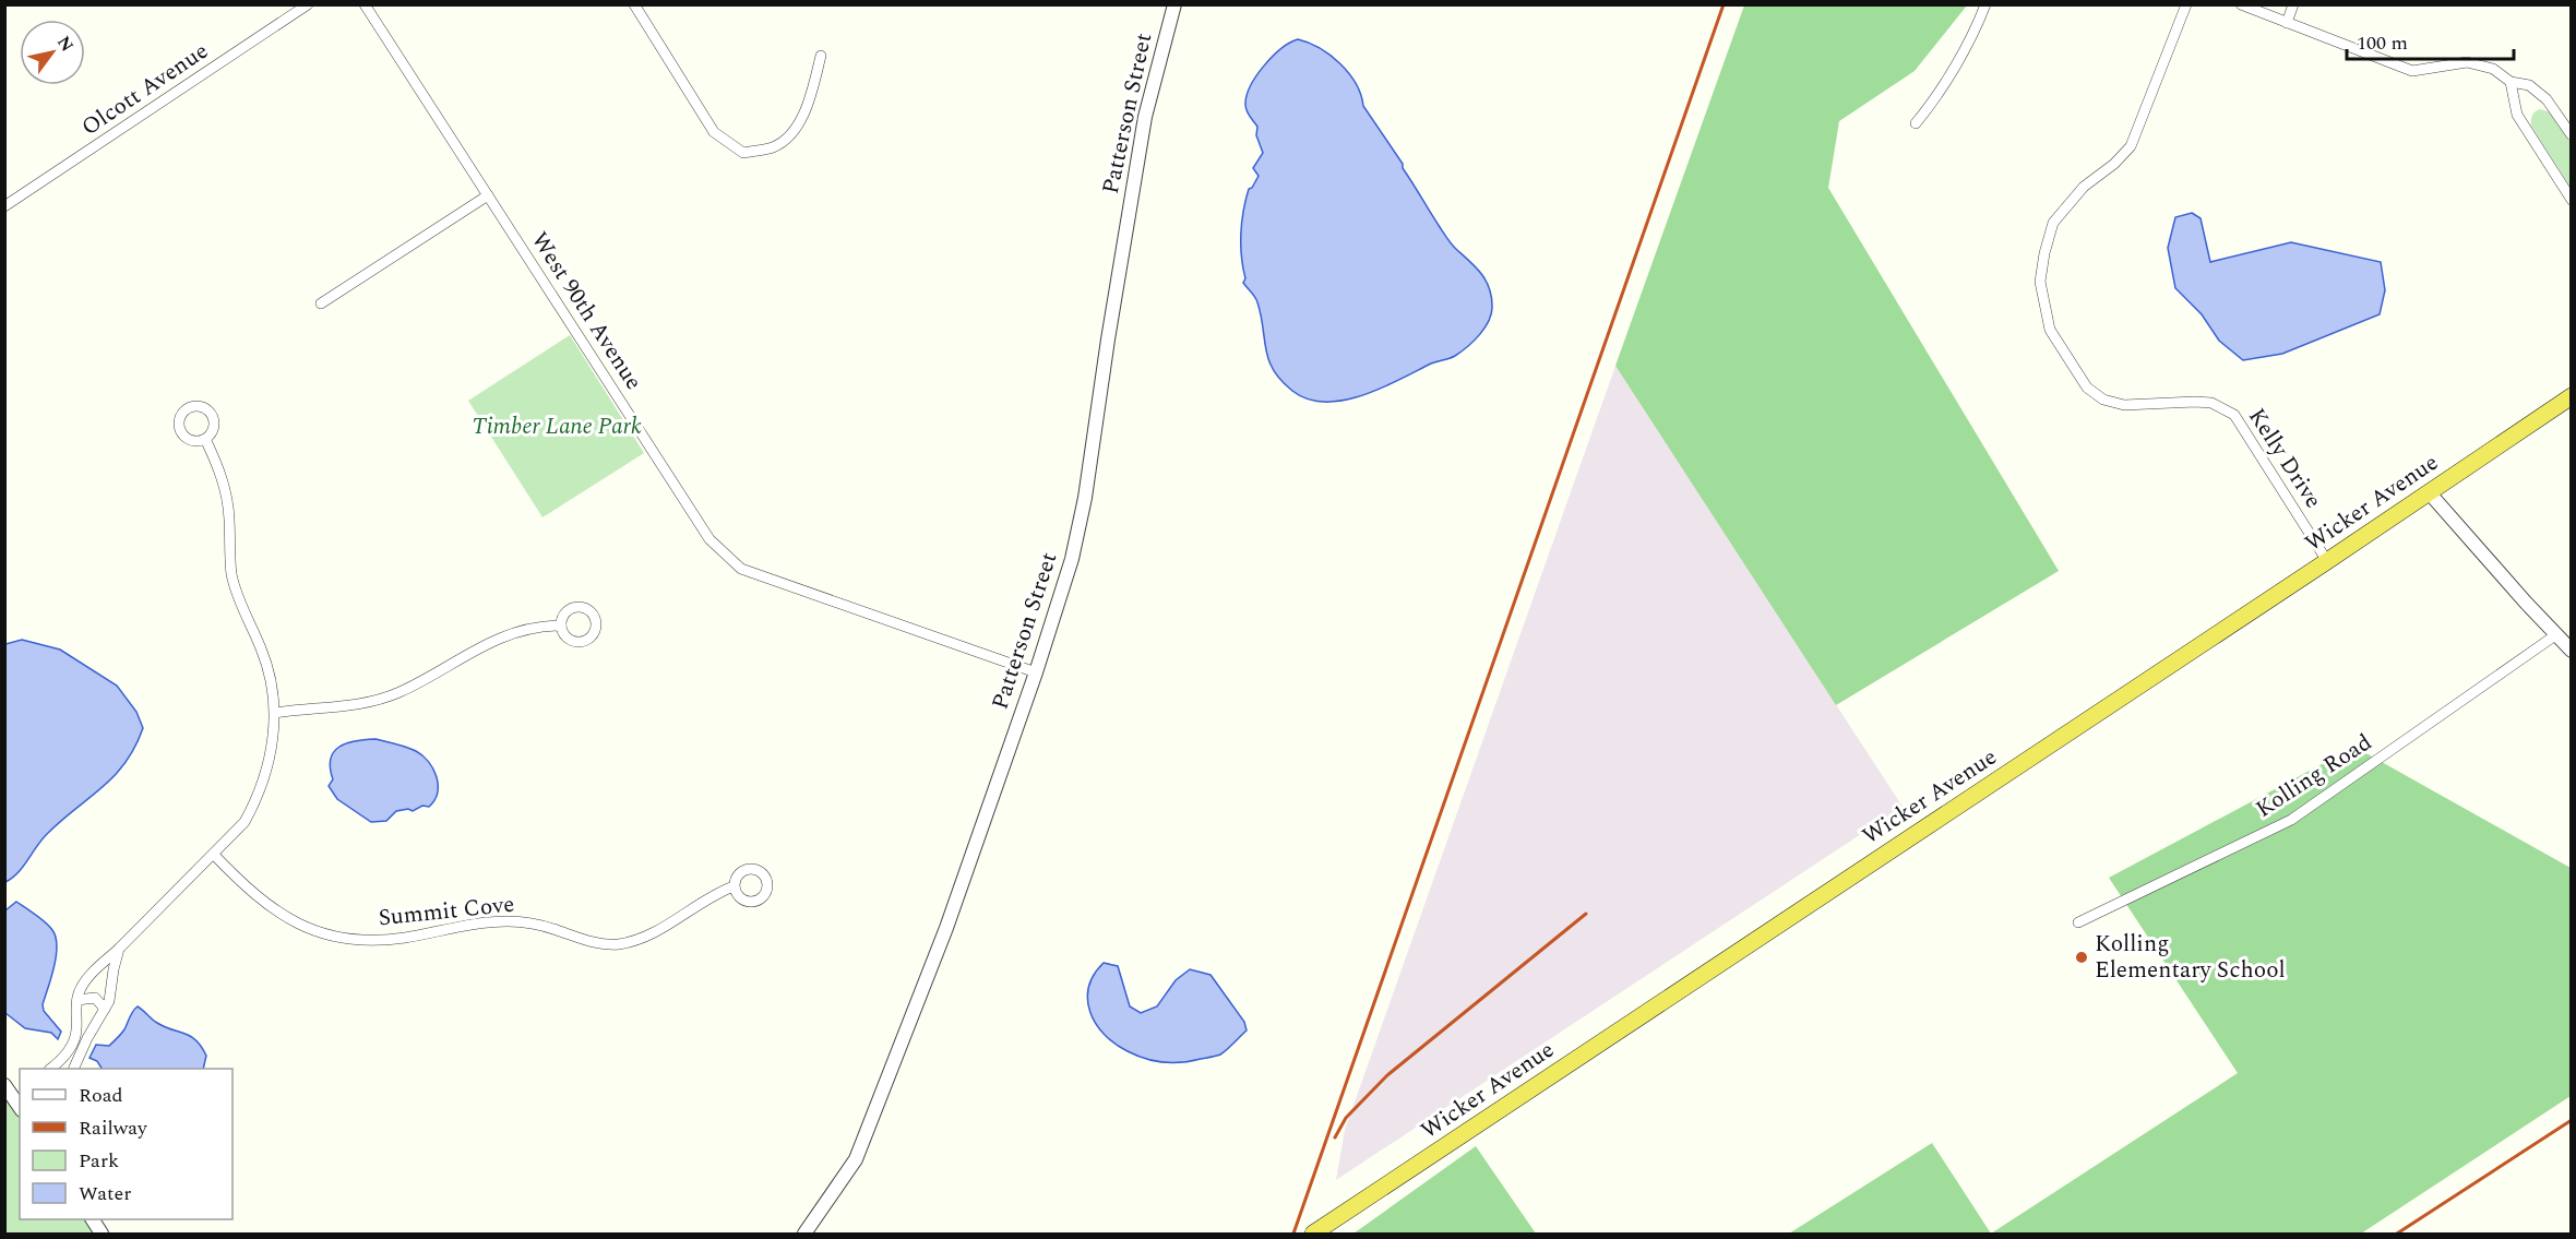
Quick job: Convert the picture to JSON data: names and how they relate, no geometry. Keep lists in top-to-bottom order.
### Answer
{
  "streets": {
    "highway": ["Wicker Avenue"],
    "street": [
      "Olcott Avenue",
      "Patterson Street",
      "West 90th Avenue",
      "Kelly Drive",
      "Kolling Road",
      "Summit Cove"
    ]
  },
  "crossings": [
    ["Patterson Street", "West 90th Avenue"],
    ["Kelly Drive", "Wicker Avenue"]
  ],
  "parks": ["Timber Lane Park"],
  "places": ["Kolling Elementary School"],
  "legend": [
    "Road",
    "Railway",
    "Park",
    "Water"
  ],
  "scale_bar": "100 m",
  "north": "top right"
}
